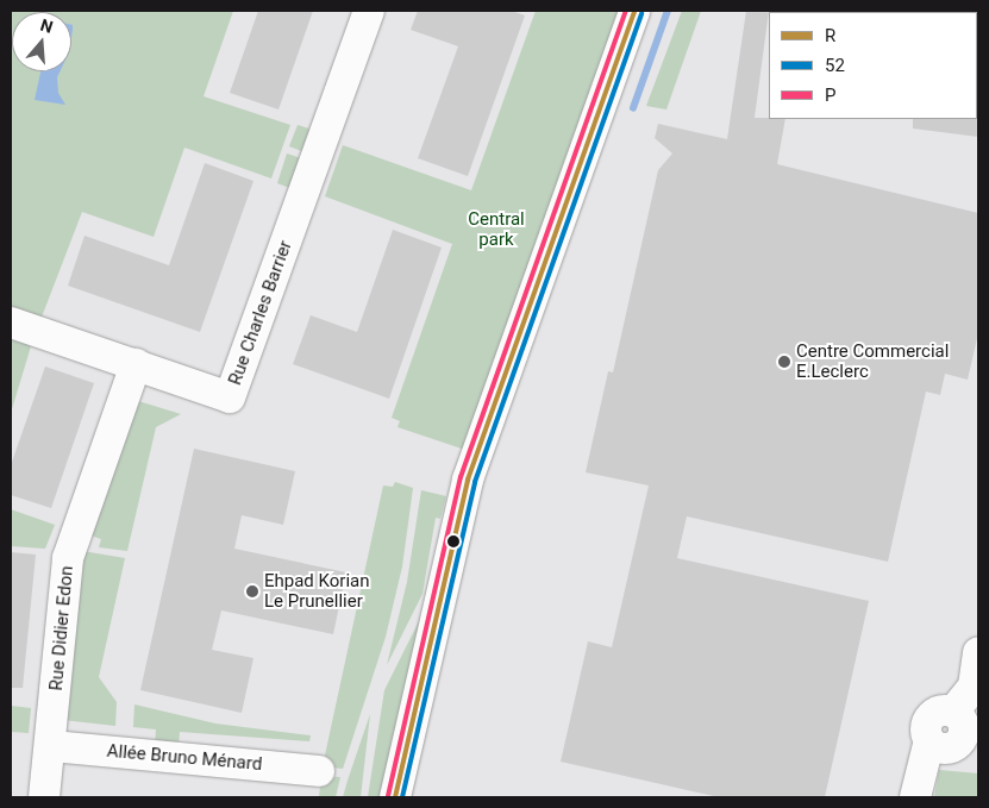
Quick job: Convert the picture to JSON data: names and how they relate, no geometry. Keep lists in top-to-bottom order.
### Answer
{
  "streets": {
    "street": ["Rue Charles Barrier", "Rue Didier Edon", "Allée Bruno Ménard"]
  },
  "crossings": [
    ["Rue Charles Barrier", "Rue Didier Edon"],
    ["Rue Didier Edon", "Allée Bruno Ménard"]
  ],
  "parks": ["Central park"],
  "places": ["Centre Commercial E.Leclerc", "Ehpad Korian Le Prunellier"],
  "lines": ["transit line R", "transit line P", "transit line 52"],
  "legend": ["R", "52", "P"],
  "north": "top"
}
